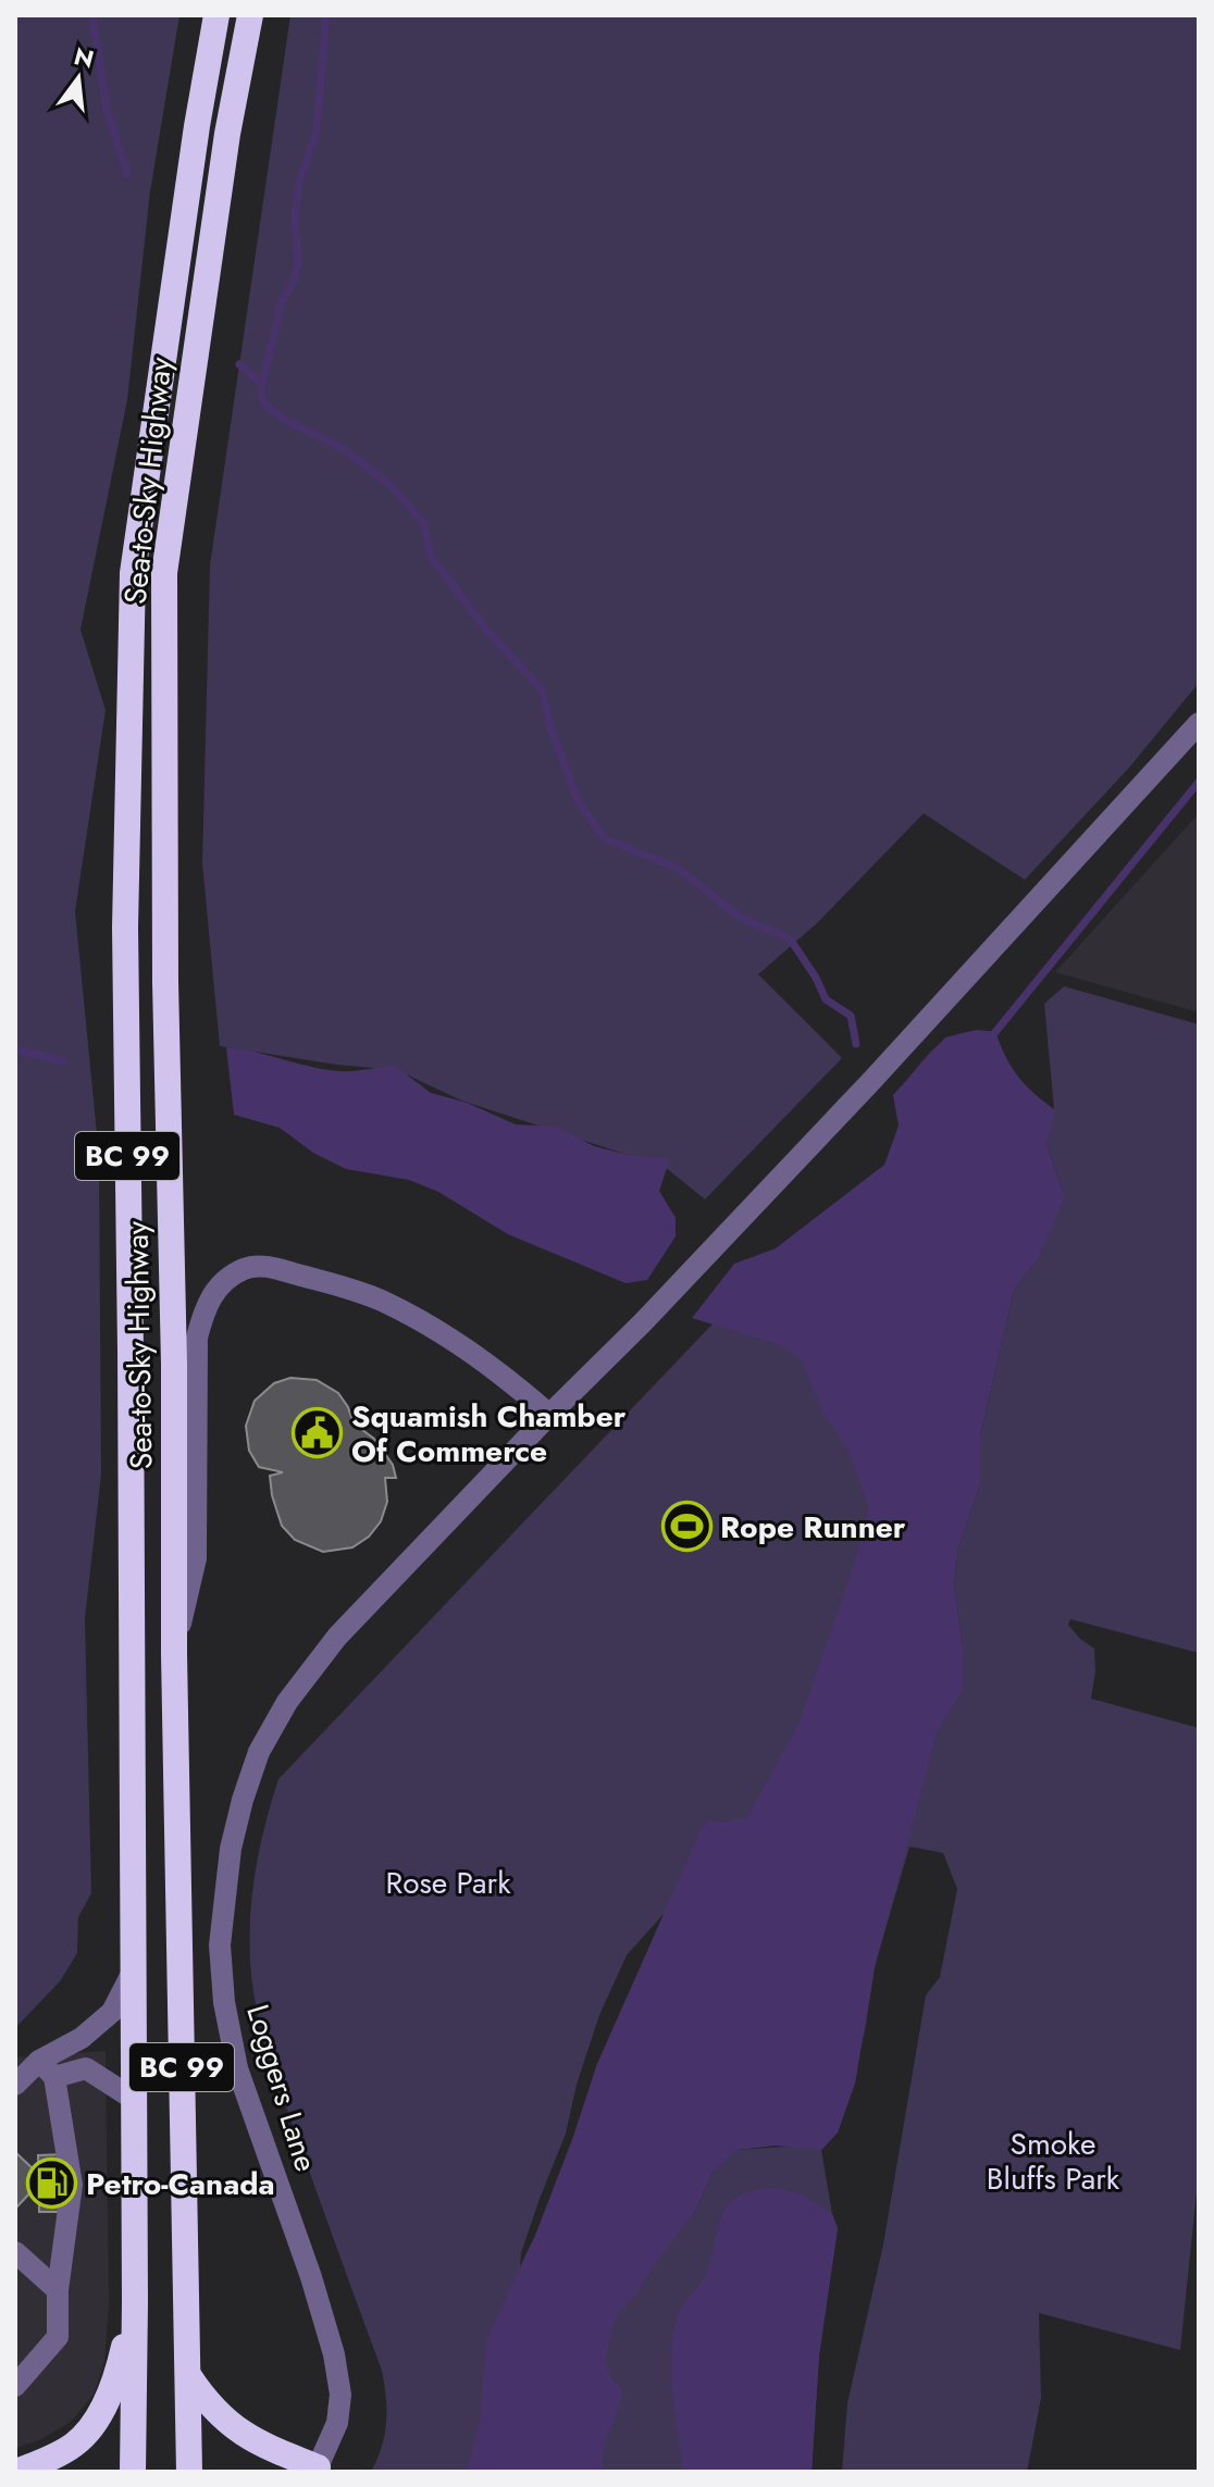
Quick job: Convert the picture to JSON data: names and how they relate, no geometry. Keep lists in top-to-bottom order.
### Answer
{
  "streets": {
    "highway": ["Sea-to-Sky Highway", "BC 99"],
    "street": ["Loggers Lane"]
  },
  "parks": ["Rose Park", "Smoke Bluffs Park"],
  "places": {
    "public building": ["Squamish Chamber Of Commerce"],
    "sports": ["Rope Runner"],
    "fuel station": ["Petro-Canada"]
  },
  "north": "top"
}
